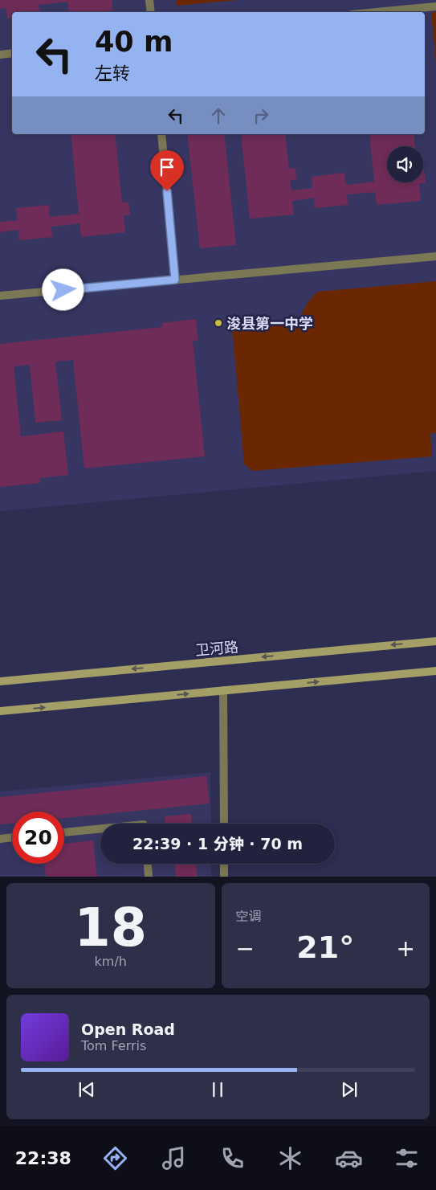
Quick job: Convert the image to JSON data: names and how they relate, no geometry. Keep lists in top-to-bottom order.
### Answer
{
  "streets": {
    "street": ["卫河路"]
  },
  "places": ["浚县第一中学"],
  "page": {
    "turn": ["40 m", "左转"],
    "limit": "20",
    "trip": "22:39 · 1 分钟 · 70 m",
    "tile": [
      ["18", "km/h"],
      "空调"
    ],
    "heat": ["−", "21°", "+"],
    "song": ["Open Road", "Tom Ferris"],
    "tabs": "22:38"
  }
}
